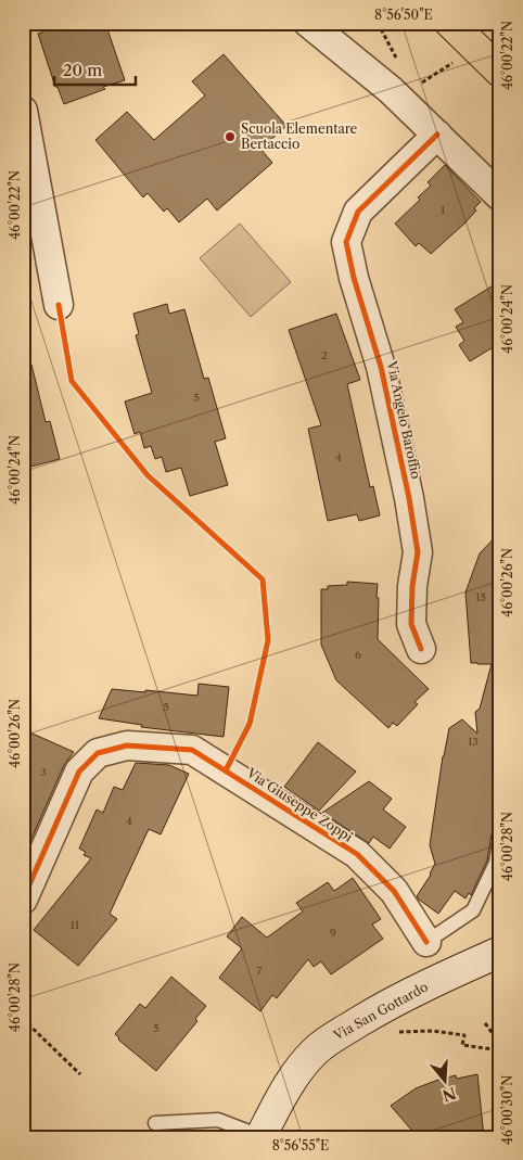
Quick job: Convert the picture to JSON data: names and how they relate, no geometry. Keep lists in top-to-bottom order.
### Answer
{
  "streets": {
    "main road": ["Via San Gottardo"],
    "street": ["Via Angelo Baroffio", "Via Giuseppe Zoppi"]
  },
  "places": ["Scuola Elementare Bertaccio"],
  "house_numbers": [
    "1",
    "2",
    "5",
    "4",
    "15",
    "6",
    "5",
    "13",
    "3",
    "4",
    "11",
    "9",
    "7",
    "5"
  ],
  "scale_bar": "20 m",
  "north": "bottom",
  "coordinates": [
    "8°56'50\"E",
    "46°00'22\"N",
    "46°00'24\"N",
    "46°00'26\"N",
    "46°00'28\"N",
    "46°00'30\"N",
    "8°56'55\"E"
  ]
}
